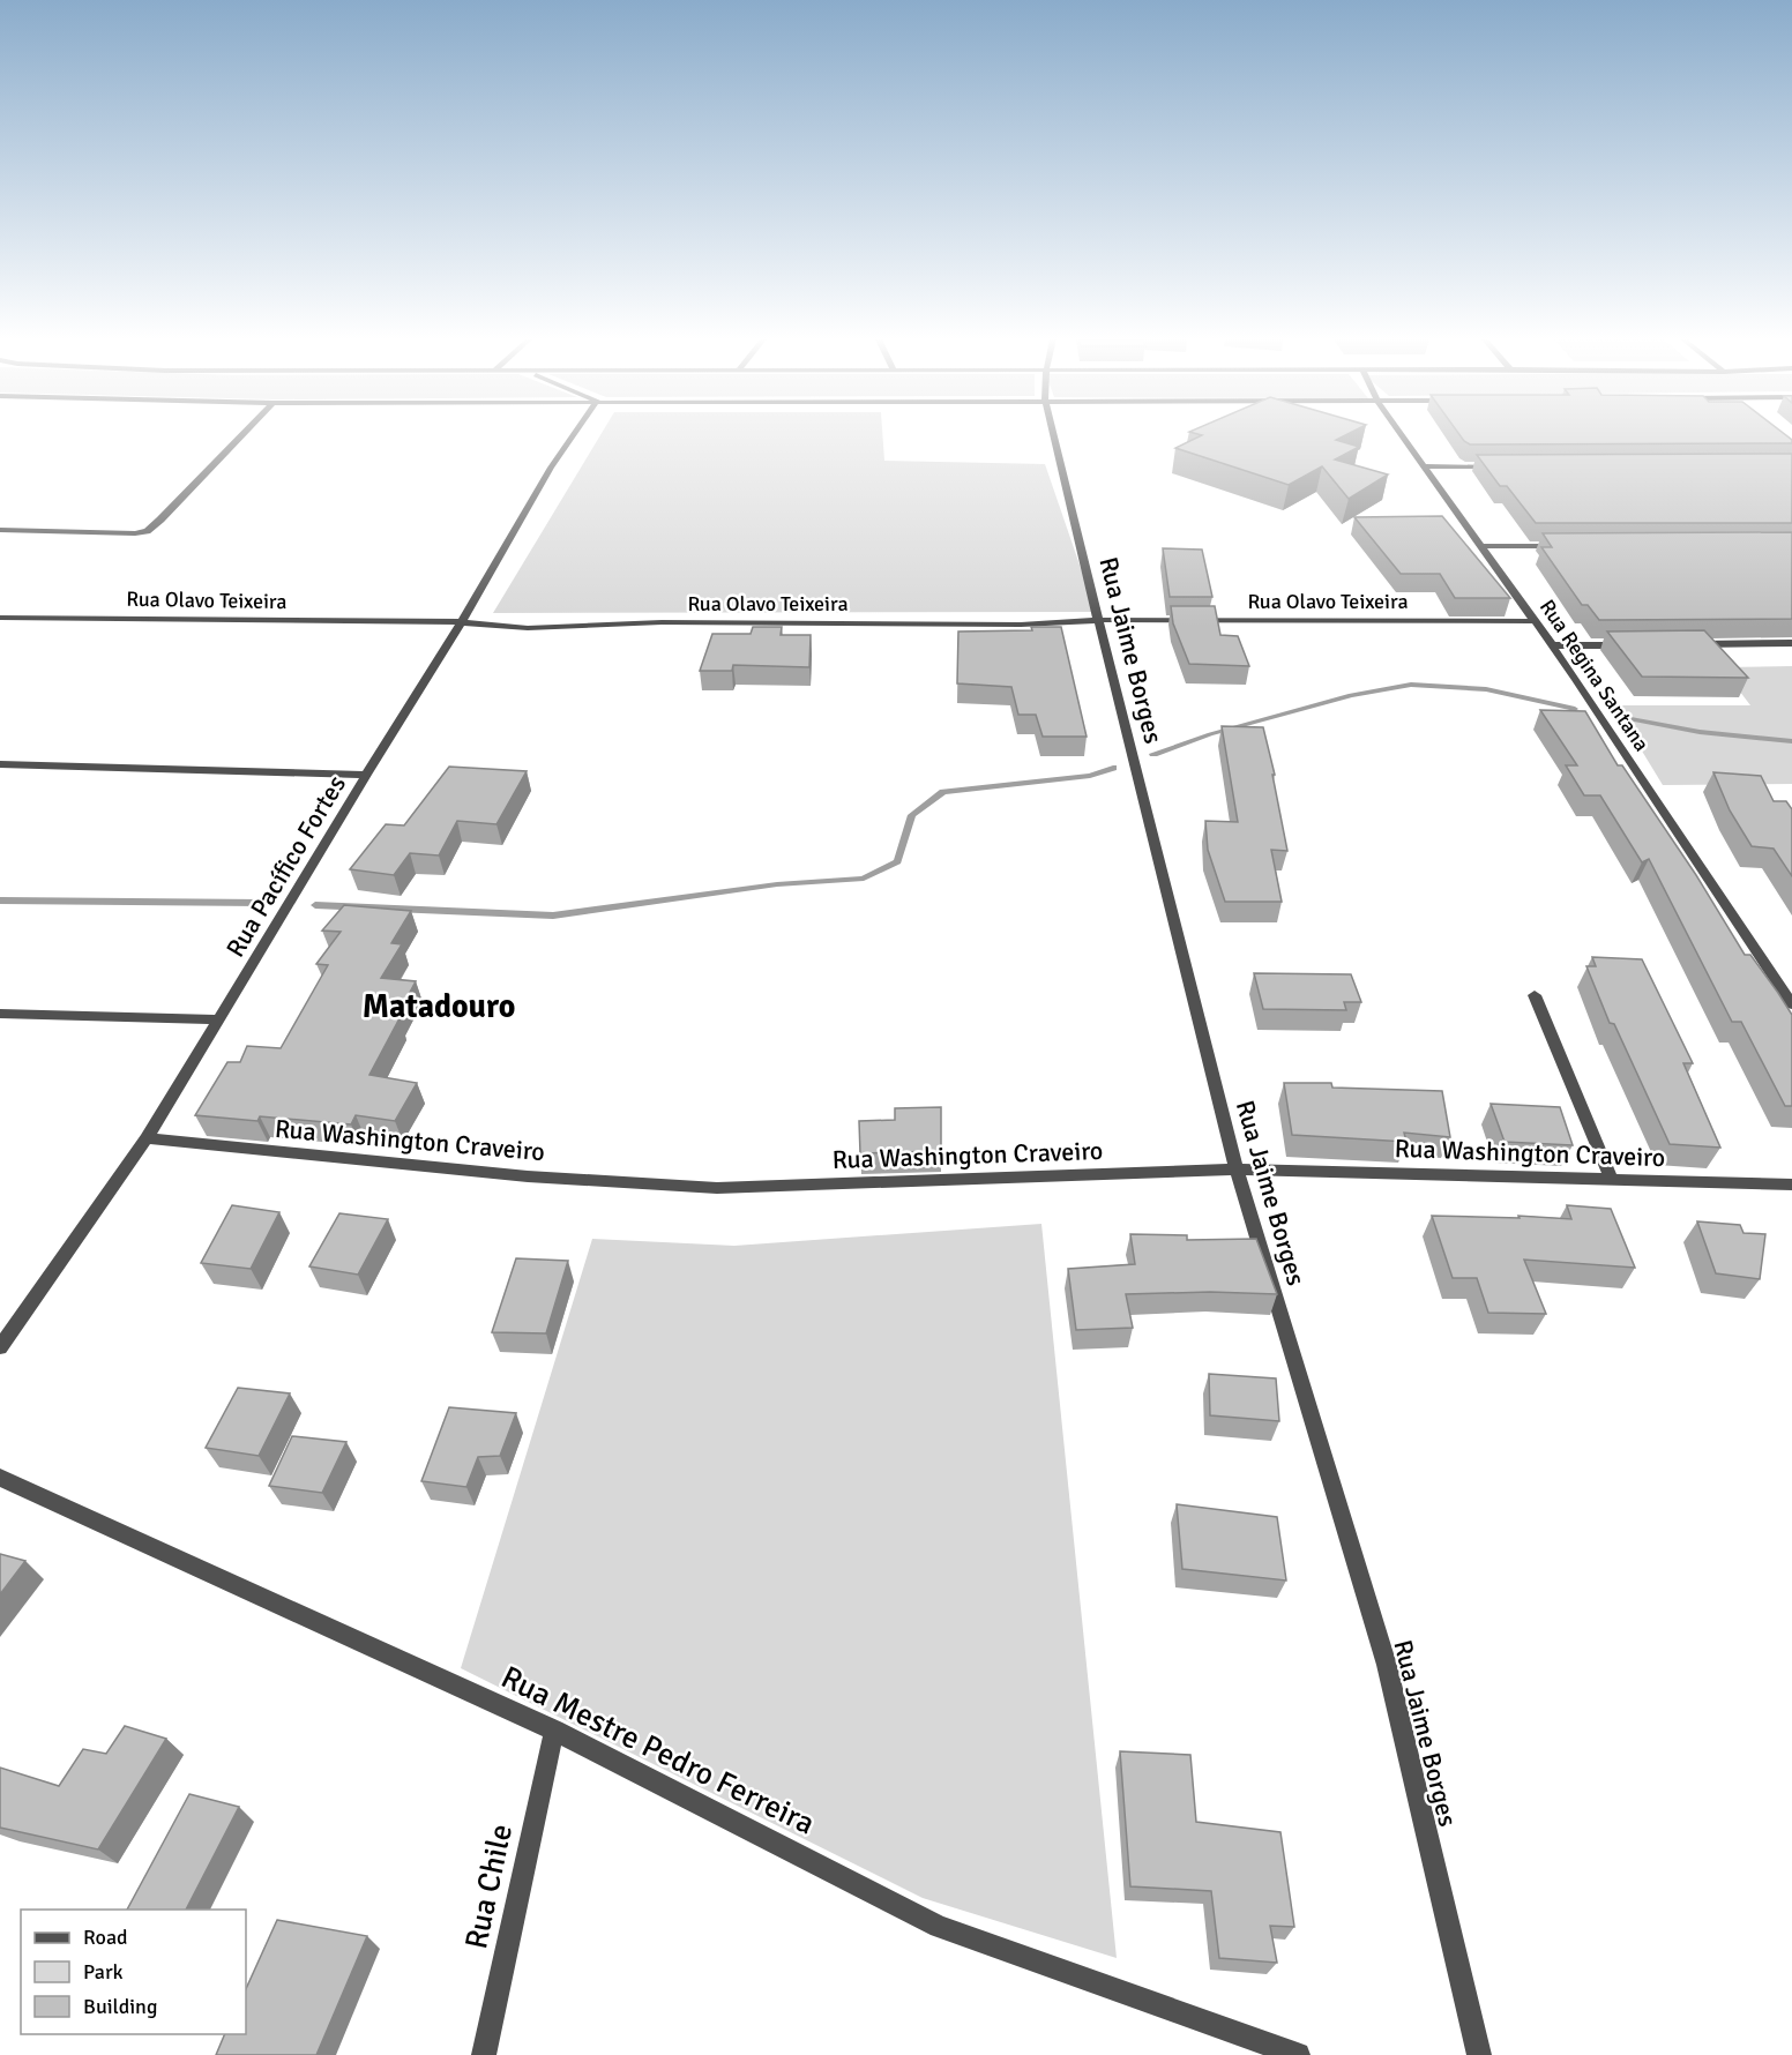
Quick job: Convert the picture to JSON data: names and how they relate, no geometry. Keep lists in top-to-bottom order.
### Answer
{
  "streets": {
    "street": [
      "Rua Olavo Teixeira",
      "Rua Jaime Borges",
      "Rua Regina Santana",
      "Rua Pacífico Fortes",
      "Rua Washington Craveiro",
      "Rua Mestre Pedro Ferreira",
      "Rua Chile"
    ]
  },
  "crossings": [
    ["Rua Olavo Teixeira", "Rua Jaime Borges"],
    ["Rua Olavo Teixeira", "Rua Regina Santana"],
    ["Rua Olavo Teixeira", "Rua Pacífico Fortes"],
    ["Rua Jaime Borges", "Rua Washington Craveiro"],
    ["Rua Pacífico Fortes", "Rua Washington Craveiro"],
    ["Rua Mestre Pedro Ferreira", "Rua Chile"]
  ],
  "districts": ["Matadouro"],
  "legend": ["Road", "Park", "Building"]
}
